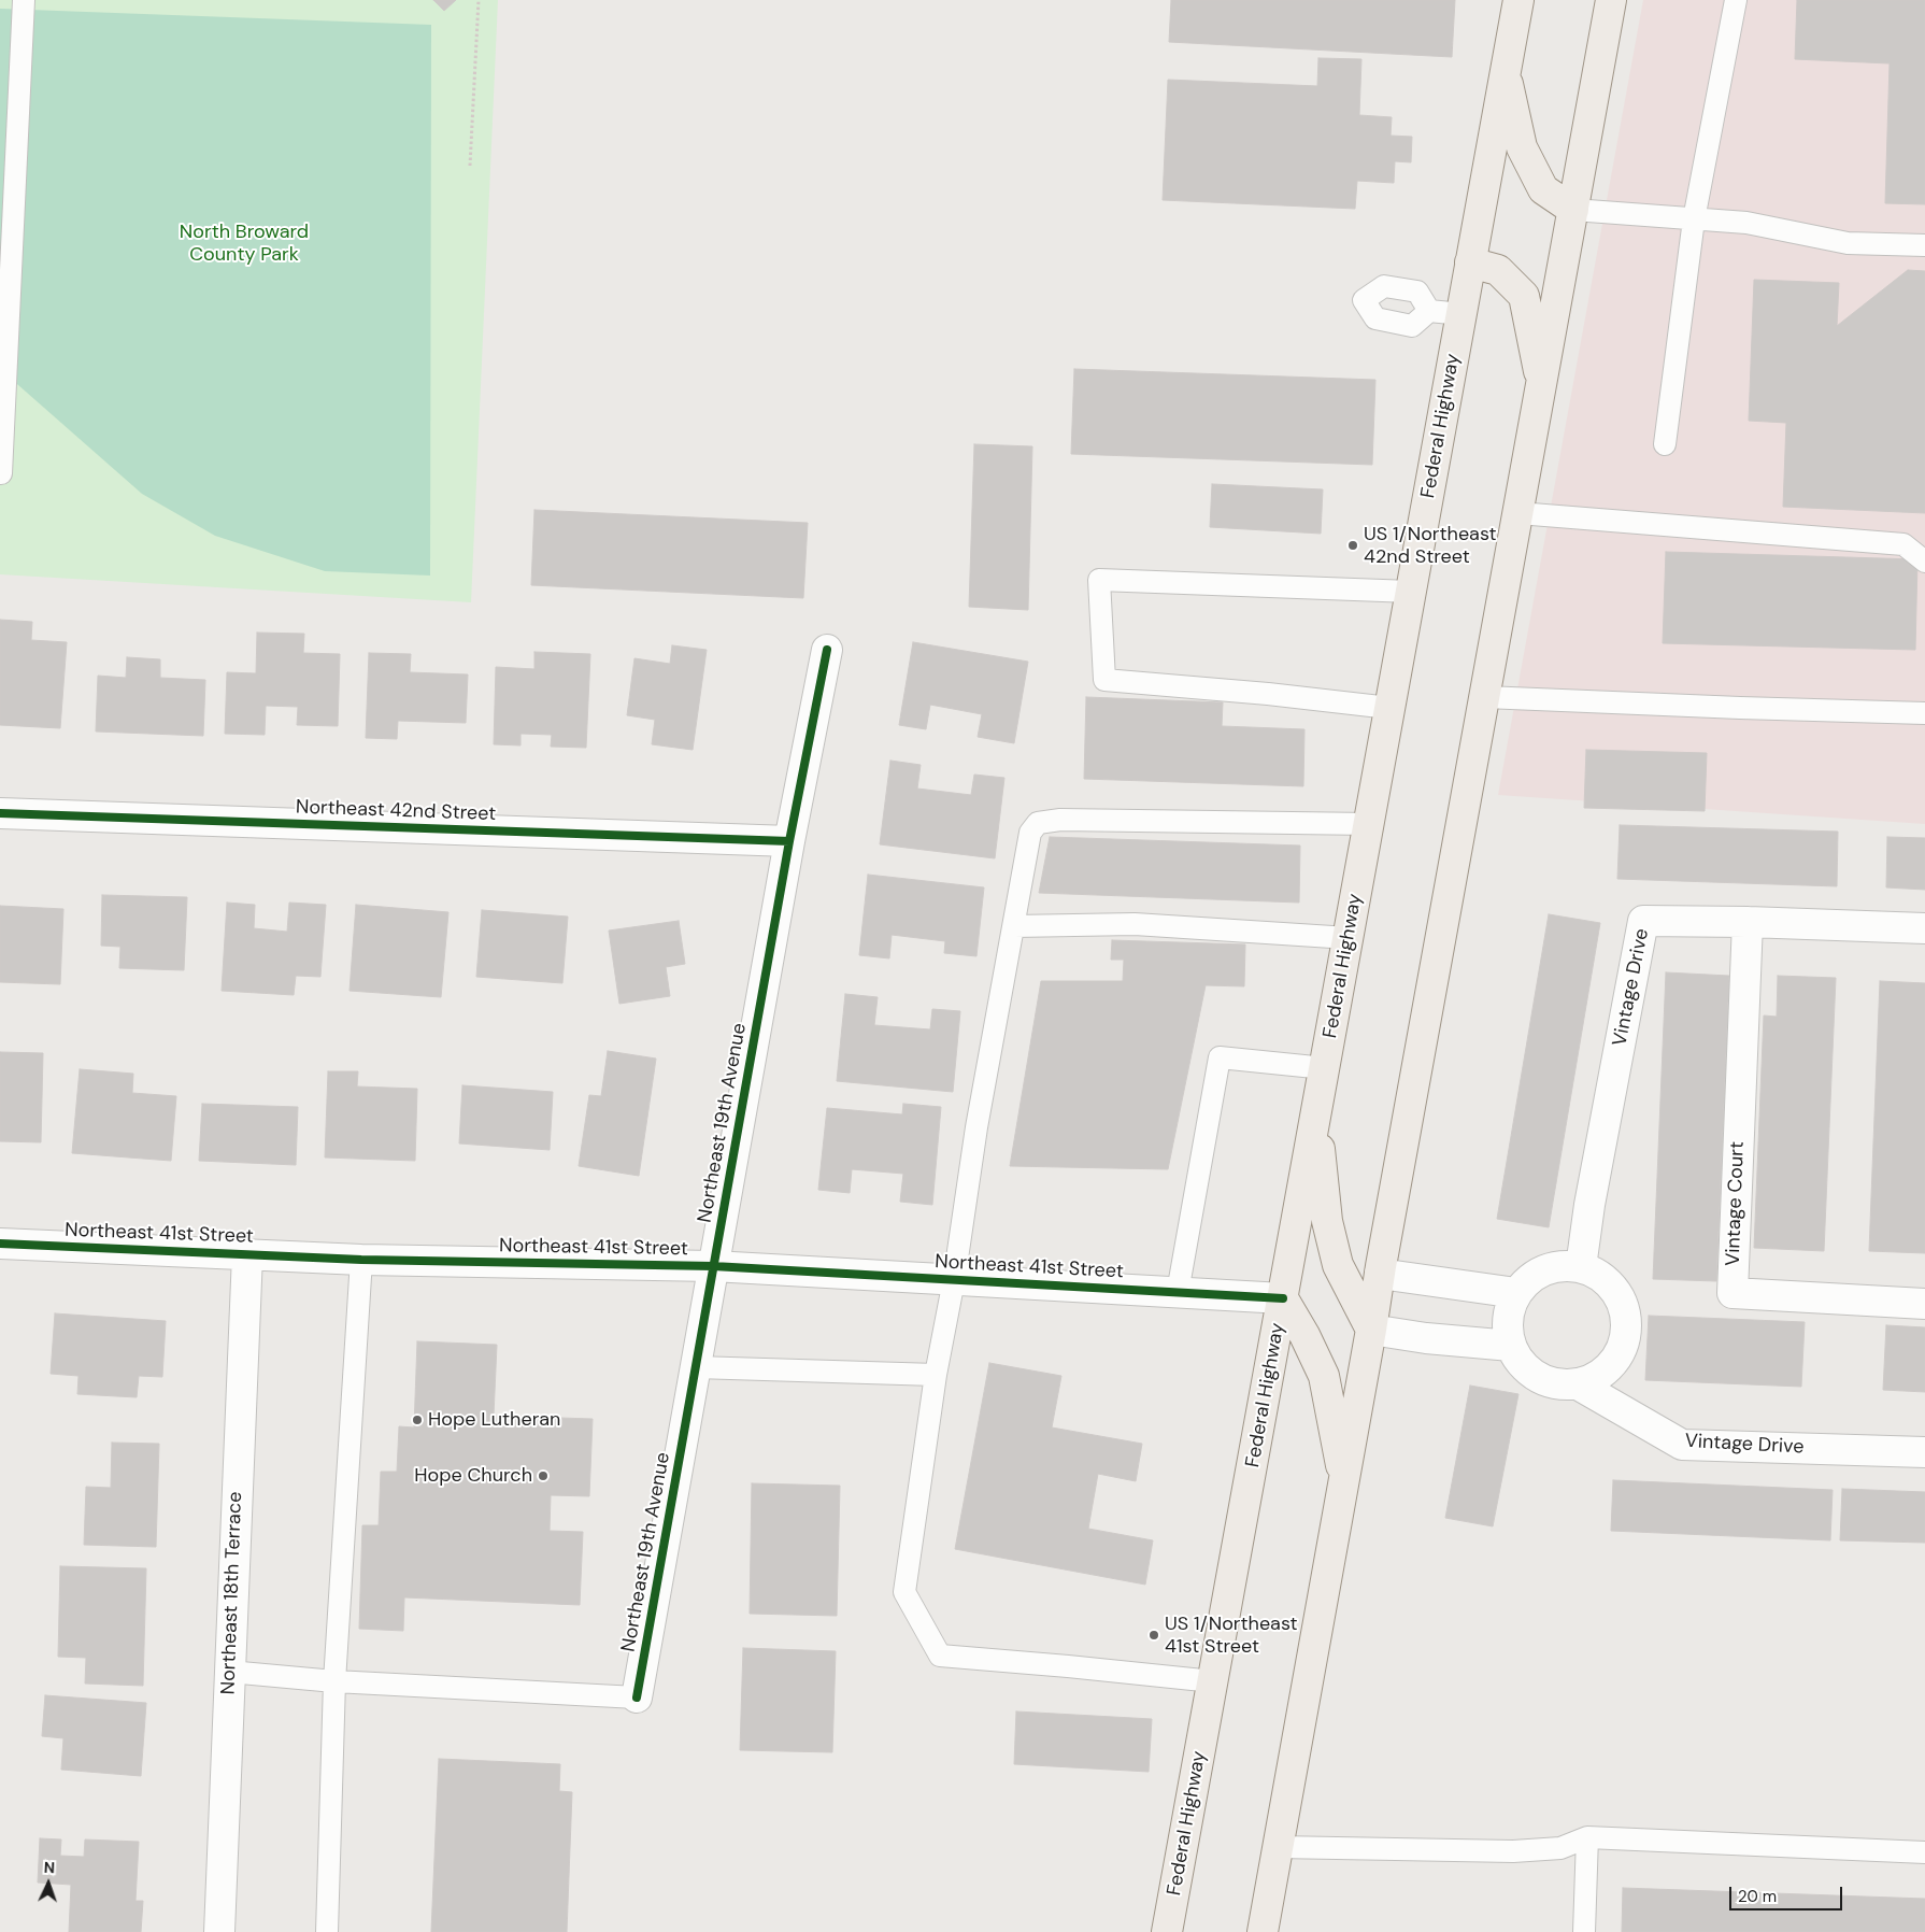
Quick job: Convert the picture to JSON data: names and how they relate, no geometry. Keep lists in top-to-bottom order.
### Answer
{
  "streets": {
    "main road": ["Federal Highway"],
    "street": [
      "Northeast 42nd Street",
      "Vintage Drive",
      "Northeast 19th Avenue",
      "Vintage Court",
      "Northeast 41st Street",
      "Northeast 18th Terrace"
    ]
  },
  "crossings": [
    ["Federal Highway", "Northeast 41st Street"],
    ["Northeast 42nd Street", "Northeast 19th Avenue"],
    ["Vintage Drive", "Vintage Court"],
    ["Northeast 19th Avenue", "Northeast 41st Street"],
    ["Northeast 41st Street", "Northeast 18th Terrace"]
  ],
  "parks": ["North Broward County Park"],
  "places": [
    "US 1/Northeast 42nd Street",
    "Hope Lutheran",
    "Hope Church",
    "US 1/Northeast 41st Street"
  ],
  "scale_bar": "20 m",
  "north": "top"
}
